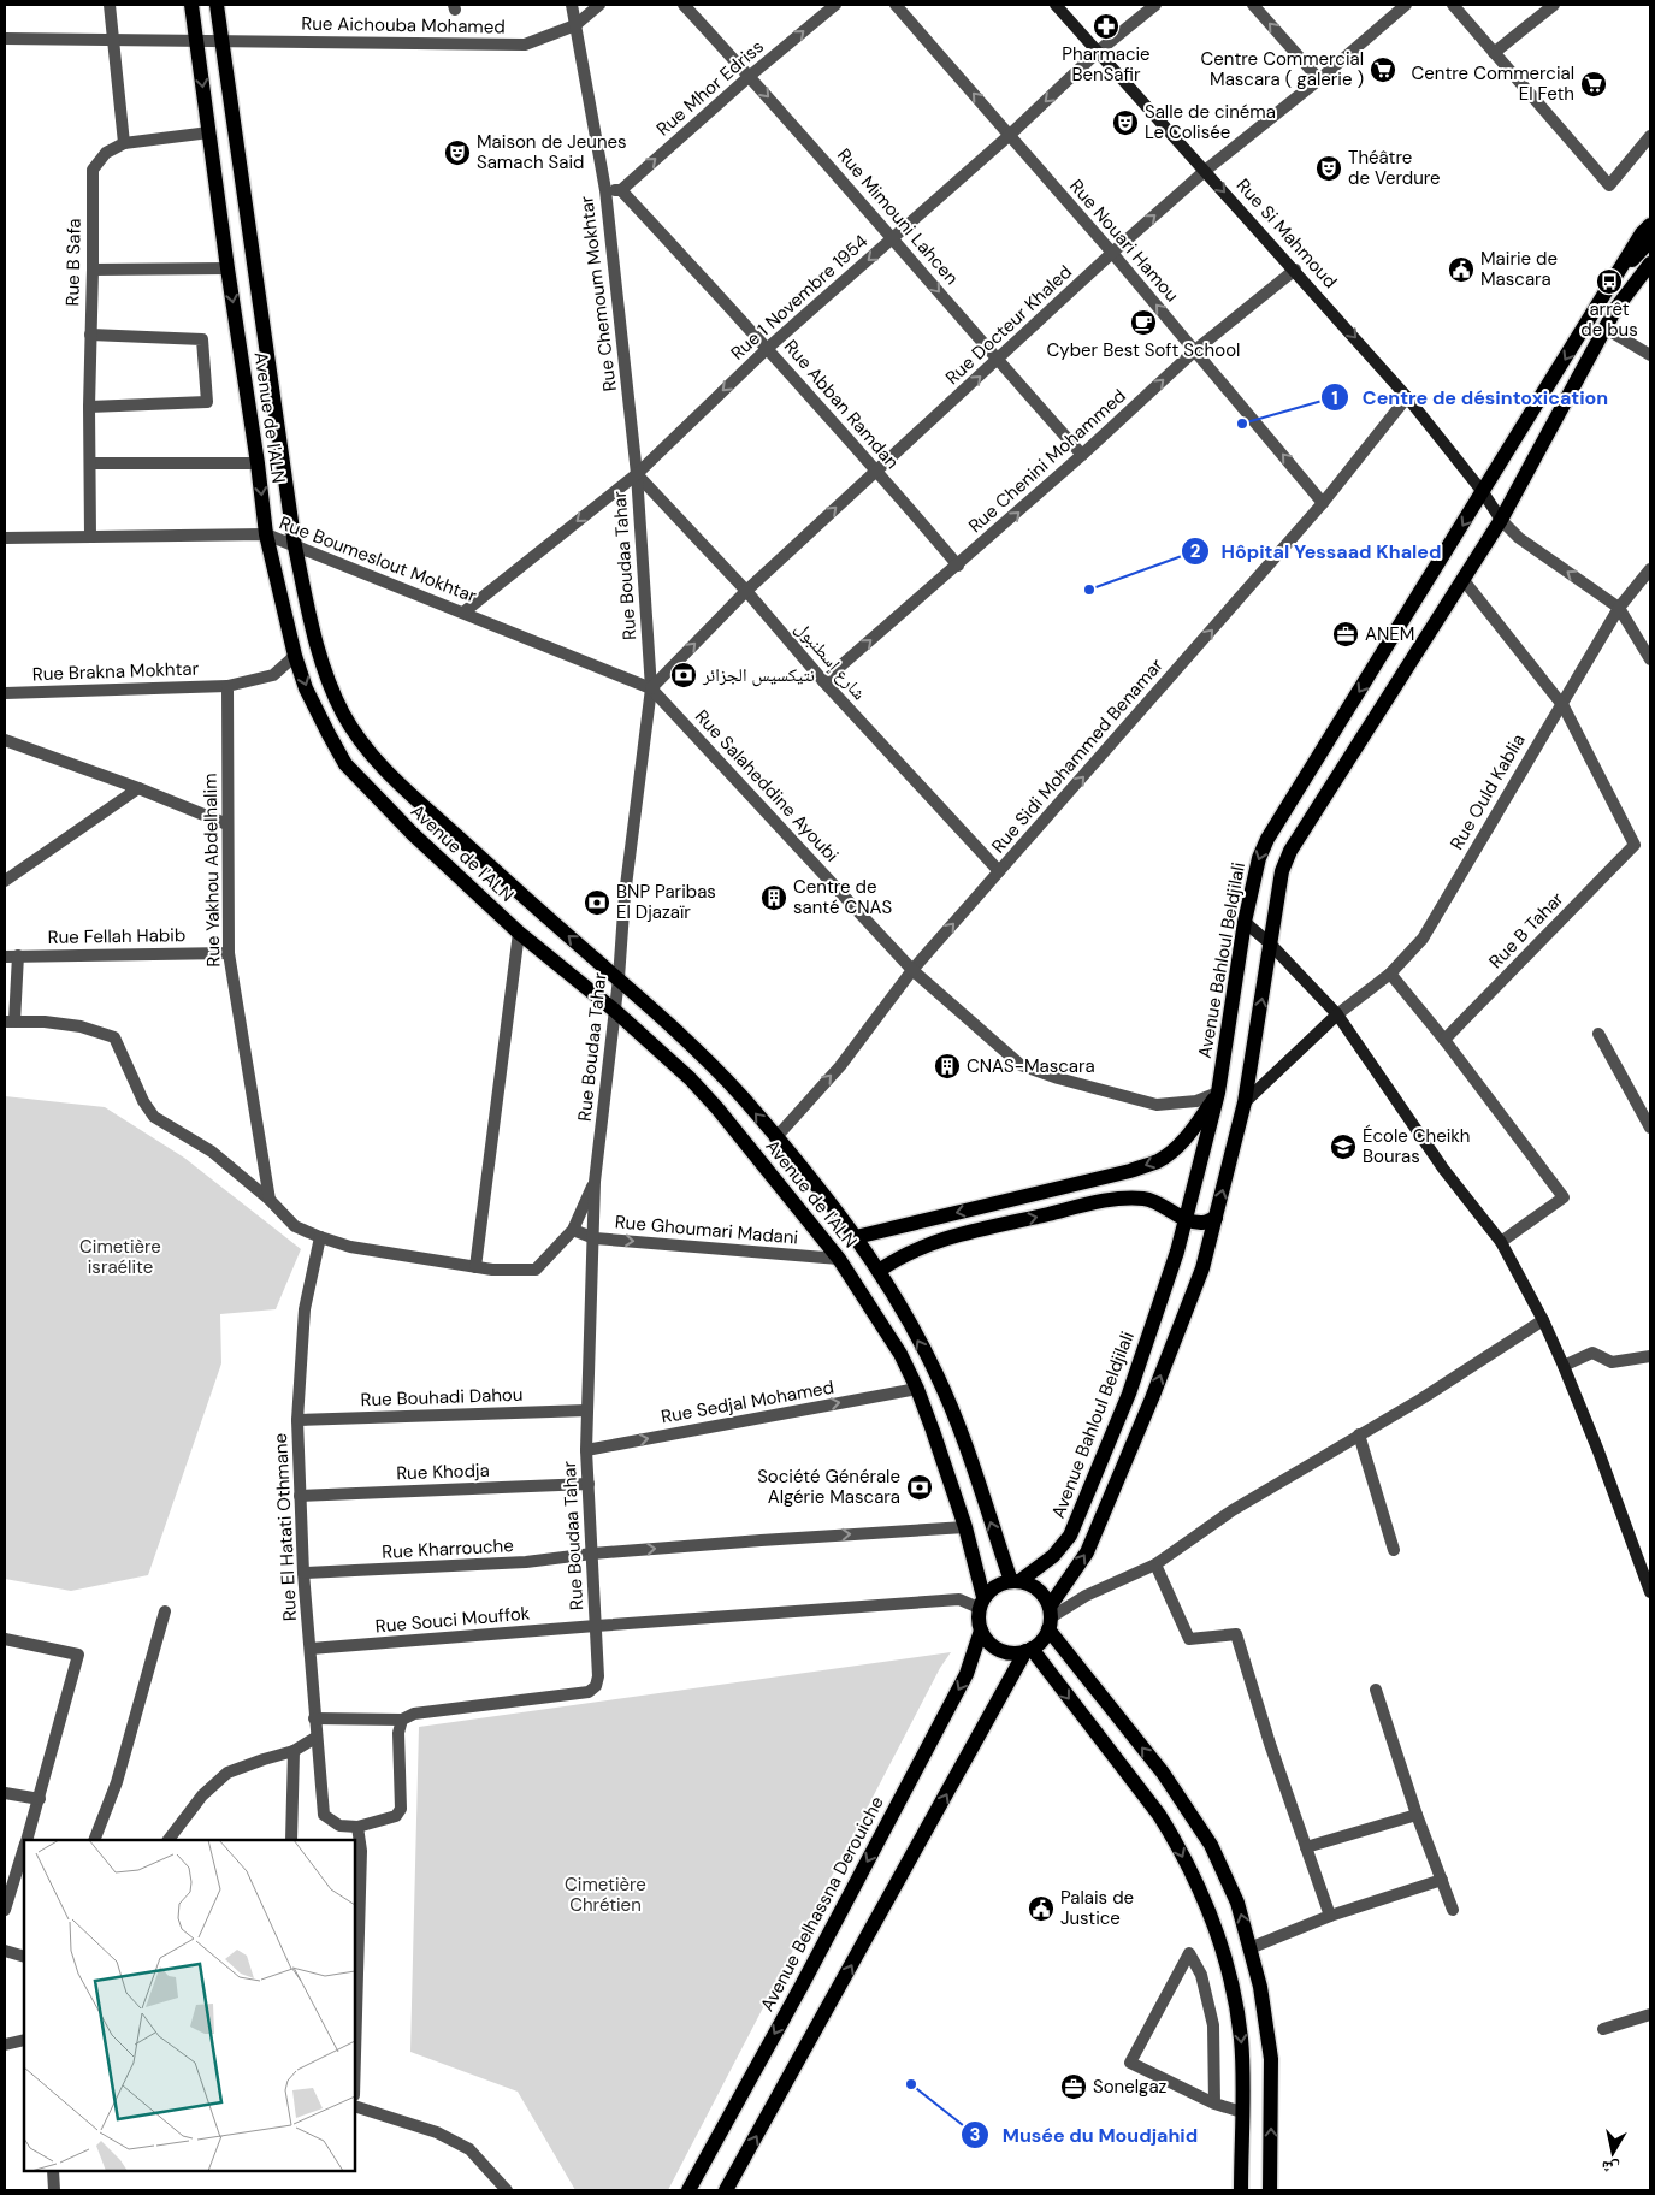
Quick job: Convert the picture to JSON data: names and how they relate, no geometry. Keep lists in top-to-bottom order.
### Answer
{
  "streets": {
    "main road": [
      "Rue Si Mahmoud",
      "Avenue de l'ALN",
      "Avenue Bahloul Beldjilali",
      "Avenue Belhassna Derouiche"
    ],
    "street": [
      "Rue Aichouba Mohamed",
      "Rue Mhor Edriss",
      "Rue Mimouni Lahcen",
      "Rue Nouari Hamou",
      "Rue B Safa",
      "Rue Chemoum Mokhtar",
      "Rue 1 Novembre 1954",
      "Rue Docteur Khaled",
      "Rue Abban Ramdan",
      "Rue Chenini Mohammed",
      "Rue Boumeslout Mokhtar",
      "Rue Boudaa Tahar",
      "شارع إسطنبول",
      "Rue Brakna Mokhtar",
      "Rue Sidi Mohammed Benamar",
      "Rue Salaheddine Ayoubi",
      "Rue Ould Kablia",
      "Rue Yakhou Abdelhalim",
      "Rue B Tahar",
      "Rue Fellah Habib",
      "Rue Ghoumari Madani",
      "Rue Bouhadi Dahou",
      "Rue Sedjal Mohamed",
      "Rue Khodja",
      "Rue El Hatati Othmane",
      "Rue Kharrouche",
      "Rue Souci Mouffok"
    ]
  },
  "crossings": [
    ["Rue Aichouba Mohamed", "Rue Chemoum Mokhtar"],
    ["Rue Aichouba Mohamed", "Avenue de l'ALN"],
    ["Rue Mhor Edriss", "Rue Mimouni Lahcen"],
    ["Rue Mhor Edriss", "Rue Abban Ramdan"],
    ["Rue Mimouni Lahcen", "Rue 1 Novembre 1954"],
    ["Rue Mimouni Lahcen", "Rue Docteur Khaled"],
    ["Rue Mimouni Lahcen", "Rue Chenini Mohammed"],
    ["Rue Si Mahmoud", "Rue 1 Novembre 1954"],
    ["Rue Si Mahmoud", "Rue Docteur Khaled"],
    ["Rue Si Mahmoud", "Rue Chenini Mohammed"],
    ["Rue Si Mahmoud", "Rue Sidi Mohammed Benamar"],
    ["Rue Si Mahmoud", "Avenue Bahloul Beldjilali"],
    ["Rue Nouari Hamou", "Rue 1 Novembre 1954"],
    ["Rue Nouari Hamou", "Rue Docteur Khaled"],
    ["Rue Nouari Hamou", "Rue Chenini Mohammed"],
    ["Rue Nouari Hamou", "Rue Sidi Mohammed Benamar"],
    ["Rue B Safa", "Rue Boumeslout Mokhtar"],
    ["Rue Chemoum Mokhtar", "Rue 1 Novembre 1954"],
    ["Rue Chemoum Mokhtar", "Rue Boudaa Tahar"],
    ["Rue Chemoum Mokhtar", "شارع إسطنبول"],
    ["Rue 1 Novembre 1954", "Rue Abban Ramdan"],
    ["Rue 1 Novembre 1954", "Rue Boumeslout Mokhtar"],
    ["Rue 1 Novembre 1954", "Rue Boudaa Tahar"],
    ["Rue 1 Novembre 1954", "شارع إسطنبول"],
    ["Rue Docteur Khaled", "Rue Abban Ramdan"],
    ["Rue Docteur Khaled", "Rue Boumeslout Mokhtar"],
    ["Rue Docteur Khaled", "Rue Boudaa Tahar"],
    ["Rue Docteur Khaled", "شارع إسطنبول"],
    ["Rue Docteur Khaled", "Rue Salaheddine Ayoubi"],
    ["Rue Abban Ramdan", "Rue Chenini Mohammed"],
    ["Avenue de l'ALN", "Rue Boumeslout Mokhtar"],
    ["Avenue de l'ALN", "Rue Boudaa Tahar"],
    ["Avenue de l'ALN", "Rue Sidi Mohammed Benamar"],
    ["Avenue de l'ALN", "Avenue Bahloul Beldjilali"],
    ["Avenue de l'ALN", "Rue Ghoumari Madani"],
    ["Avenue de l'ALN", "Rue Sedjal Mohamed"],
    ["Avenue de l'ALN", "Rue Kharrouche"],
    ["Avenue de l'ALN", "Rue Souci Mouffok"],
    ["Avenue de l'ALN", "Avenue Belhassna Derouiche"],
    ["Rue Chenini Mohammed", "شارع إسطنبول"],
    ["Rue Boumeslout Mokhtar", "Rue Boudaa Tahar"],
    ["Rue Boumeslout Mokhtar", "Rue Salaheddine Ayoubi"],
    ["Rue Boudaa Tahar", "شارع إسطنبول"],
    ["Rue Boudaa Tahar", "Rue Salaheddine Ayoubi"],
    ["Rue Boudaa Tahar", "Rue Ghoumari Madani"],
    ["Rue Boudaa Tahar", "Rue Bouhadi Dahou"],
    ["Rue Boudaa Tahar", "Rue Sedjal Mohamed"],
    ["Rue Boudaa Tahar", "Rue Khodja"],
    ["Rue Boudaa Tahar", "Rue El Hatati Othmane"],
    ["Rue Boudaa Tahar", "Rue Kharrouche"],
    ["Rue Boudaa Tahar", "Rue Souci Mouffok"],
    ["شارع إسطنبول", "Rue Sidi Mohammed Benamar"],
    ["Rue Brakna Mokhtar", "Rue Yakhou Abdelhalim"],
    ["Rue Sidi Mohammed Benamar", "Rue Salaheddine Ayoubi"],
    ["Rue Salaheddine Ayoubi", "Avenue Bahloul Beldjilali"],
    ["Rue Ould Kablia", "Rue B Tahar"],
    ["Rue Yakhou Abdelhalim", "Rue Fellah Habib"],
    ["Avenue Bahloul Beldjilali", "Rue Souci Mouffok"],
    ["Avenue Bahloul Beldjilali", "Avenue Belhassna Derouiche"],
    ["Rue Bouhadi Dahou", "Rue El Hatati Othmane"],
    ["Rue Khodja", "Rue El Hatati Othmane"],
    ["Rue El Hatati Othmane", "Rue Kharrouche"],
    ["Rue El Hatati Othmane", "Rue Souci Mouffok"],
    ["Rue Souci Mouffok", "Avenue Belhassna Derouiche"]
  ],
  "one_way": [
    "Rue Mhor Edriss",
    "Rue Mimouni Lahcen",
    "Rue Si Mahmoud",
    "Rue Nouari Hamou",
    "Rue 1 Novembre 1954",
    "Rue Docteur Khaled",
    "Rue Chenini Mohammed",
    "Rue Sidi Mohammed Benamar",
    "Rue Ghoumari Madani",
    "Rue Sedjal Mohamed",
    "Rue Kharrouche"
  ],
  "parks": ["Cimetière israélite", "Cimetière Chrétien"],
  "places": {
    "pharmacy": ["Pharmacie BenSafir"],
    "supermarket": ["Centre Commercial Mascara ( galerie )", "Centre Commercial El Feth"],
    "theatre": ["Salle de cinéma Le Colisée", "Maison de Jeunes Samach Said", "Théâtre de Verdure"],
    "public building": ["Mairie de Mascara", "Palais de Justice"],
    "bus stop": ["arrêt de bus"],
    "cafe": ["Cyber Best Soft School"],
    "other": ["Centre de désintoxication", "Hôpital Yessaad Khaled", "Musée du Moudjahid"],
    "office": ["ANEM", "Sonelgaz"],
    "bank": ["نتيكسيس الجزائر", "BNP Paribas El Djazaïr", "Société Générale Algérie Mascara"],
    "building": ["Centre de santé CNAS", "CNAS-Mascara"],
    "school or university": ["École Cheikh Bouras"]
  },
  "north": "bottom"
}
